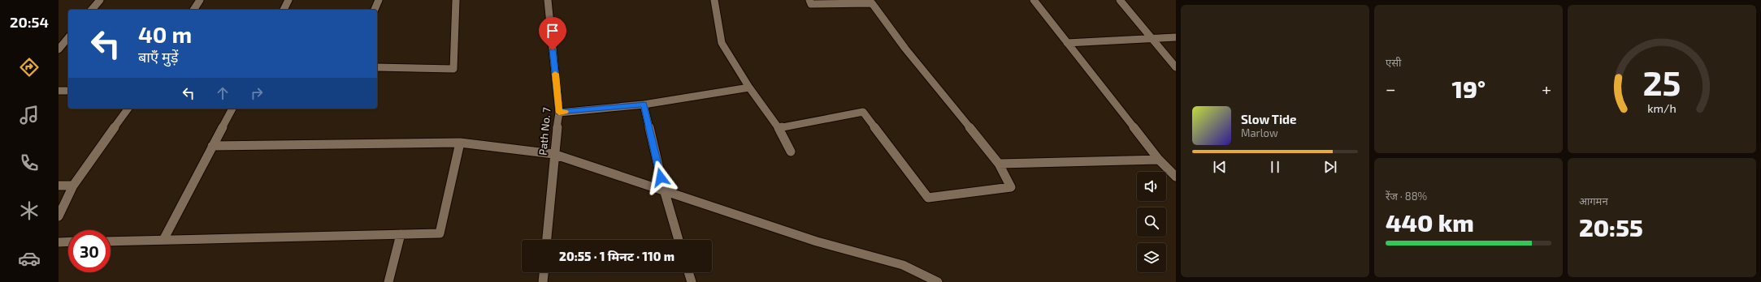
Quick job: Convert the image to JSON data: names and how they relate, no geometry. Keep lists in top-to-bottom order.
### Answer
{
  "streets": {
    "street": ["Path No. 7"]
  },
  "page": {
    "tabs": "20:54",
    "tile": [
      "एसी",
      ["रेंज · 88%", "440 km"],
      ["आगमन", "20:55"]
    ],
    "turn": ["40 m", "बाएँ मुड़ें"],
    "heat": ["−", "19°", "+"],
    "song": ["Slow Tide", "Marlow"],
    "limit": "30",
    "trip": "20:55 · 1 मिनट · 110 m",
    "gauge": ["25", "km/h"]
  }
}
